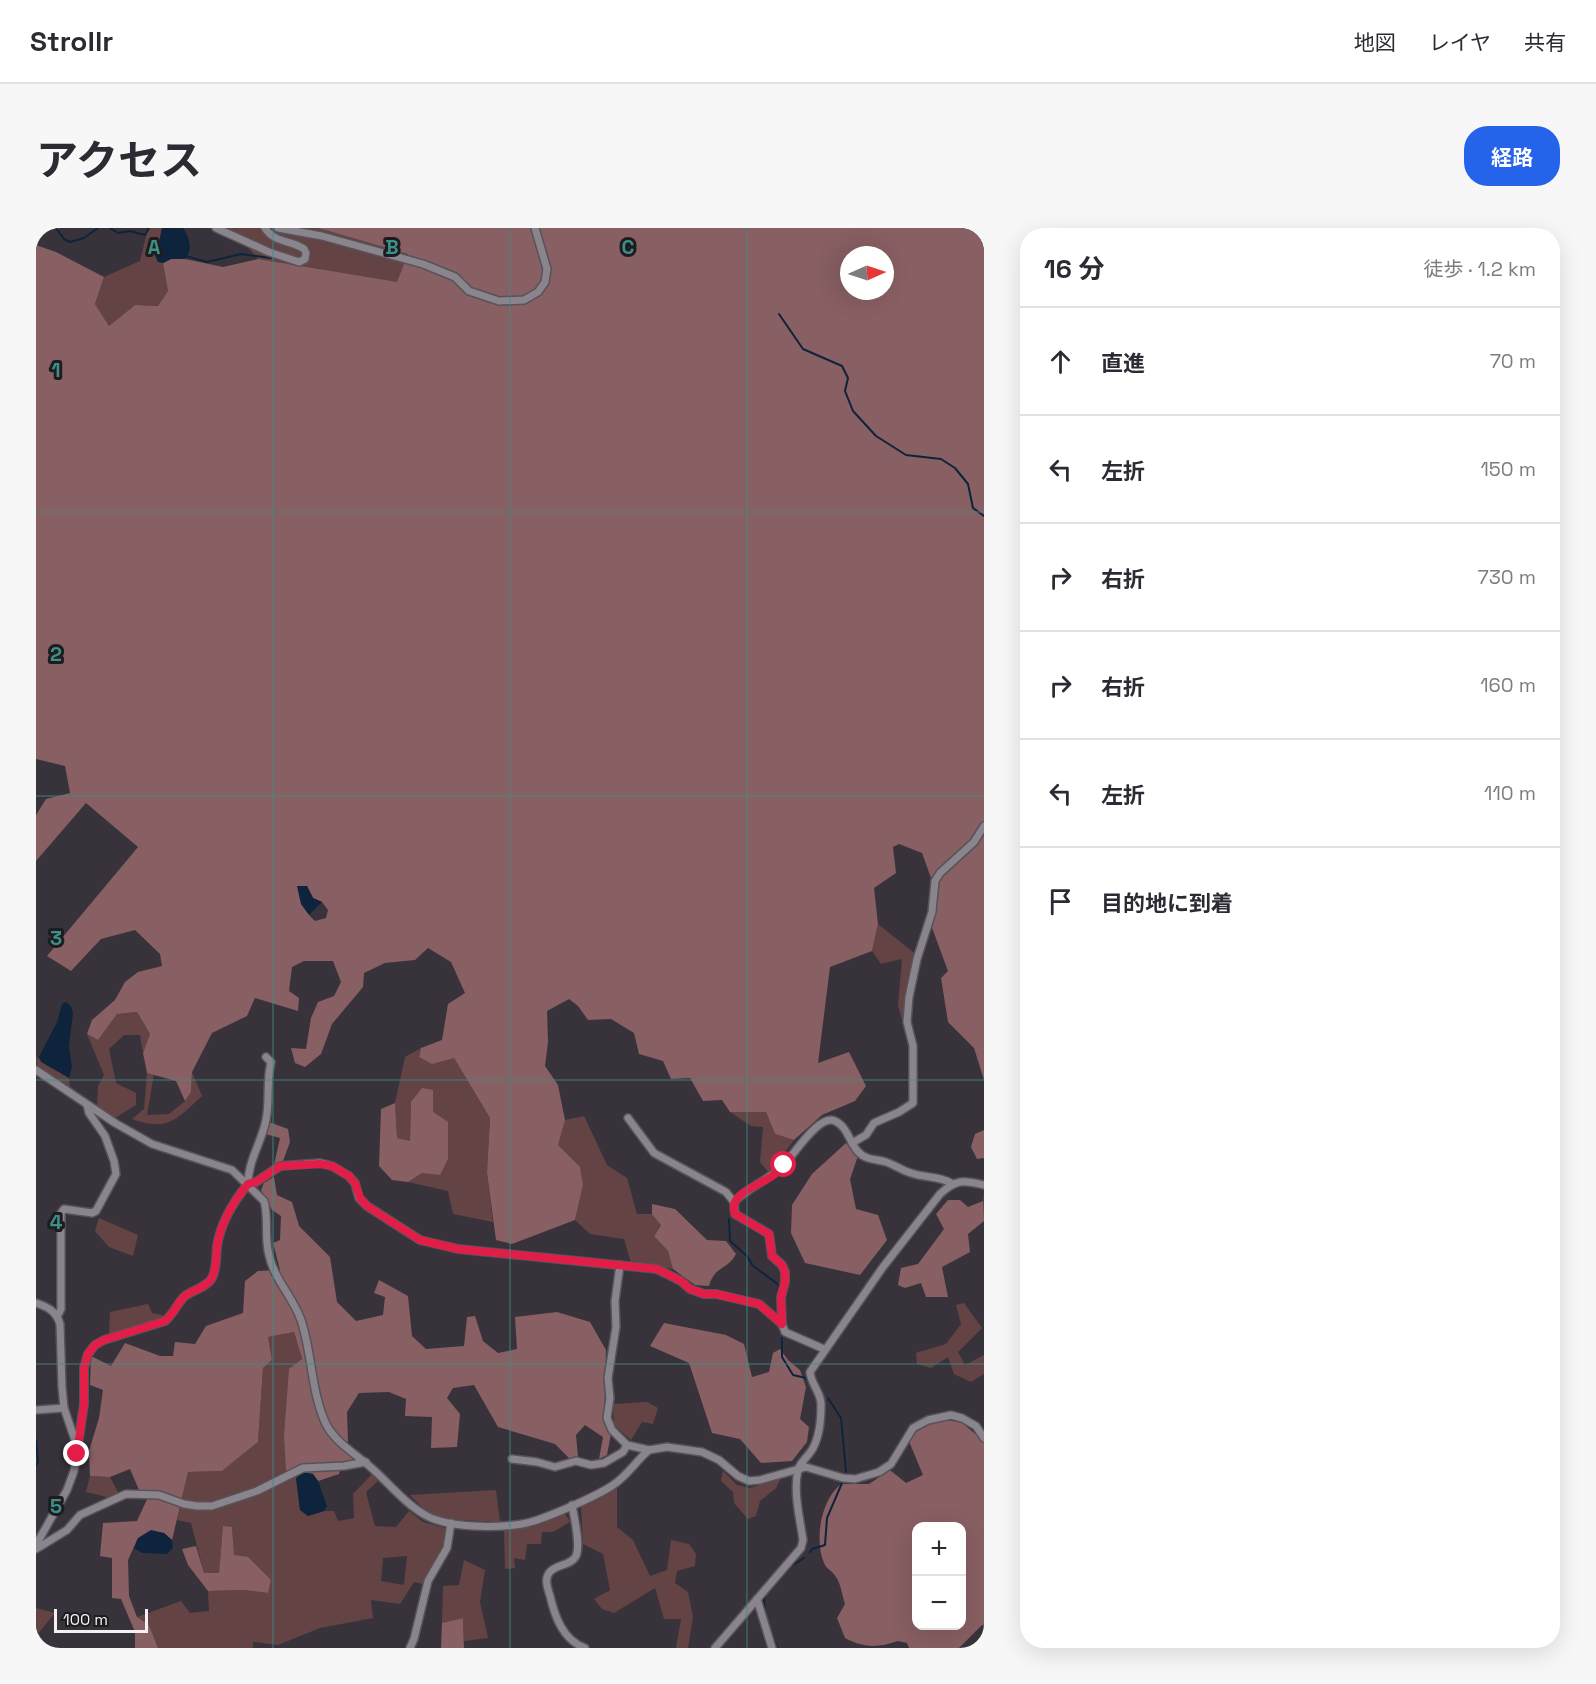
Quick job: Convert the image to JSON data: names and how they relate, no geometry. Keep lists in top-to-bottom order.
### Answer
{
  "scale_bar": "100 m",
  "north": "right",
  "page": {
    "header": "Strollr",
    "nav": ["地図", "レイヤ", "共有"],
    "title": "アクセス",
    "buttons": "経路",
    "heading": ["16 分", "徒歩 · 1.2 km"],
    "list": [
      ["直進", "70 m"],
      ["左折", "150 m"],
      ["右折", "730 m"],
      ["右折", "160 m"],
      ["左折", "110 m"],
      "目的地に到着"
    ],
    "map_buttons": ["+", "−"],
    "scale": "100 m"
  },
  "grid": {
    "columns": ["A", "B", "C"],
    "rows": [
      "1",
      "2",
      "3",
      "4",
      "5"
    ]
  }
}
